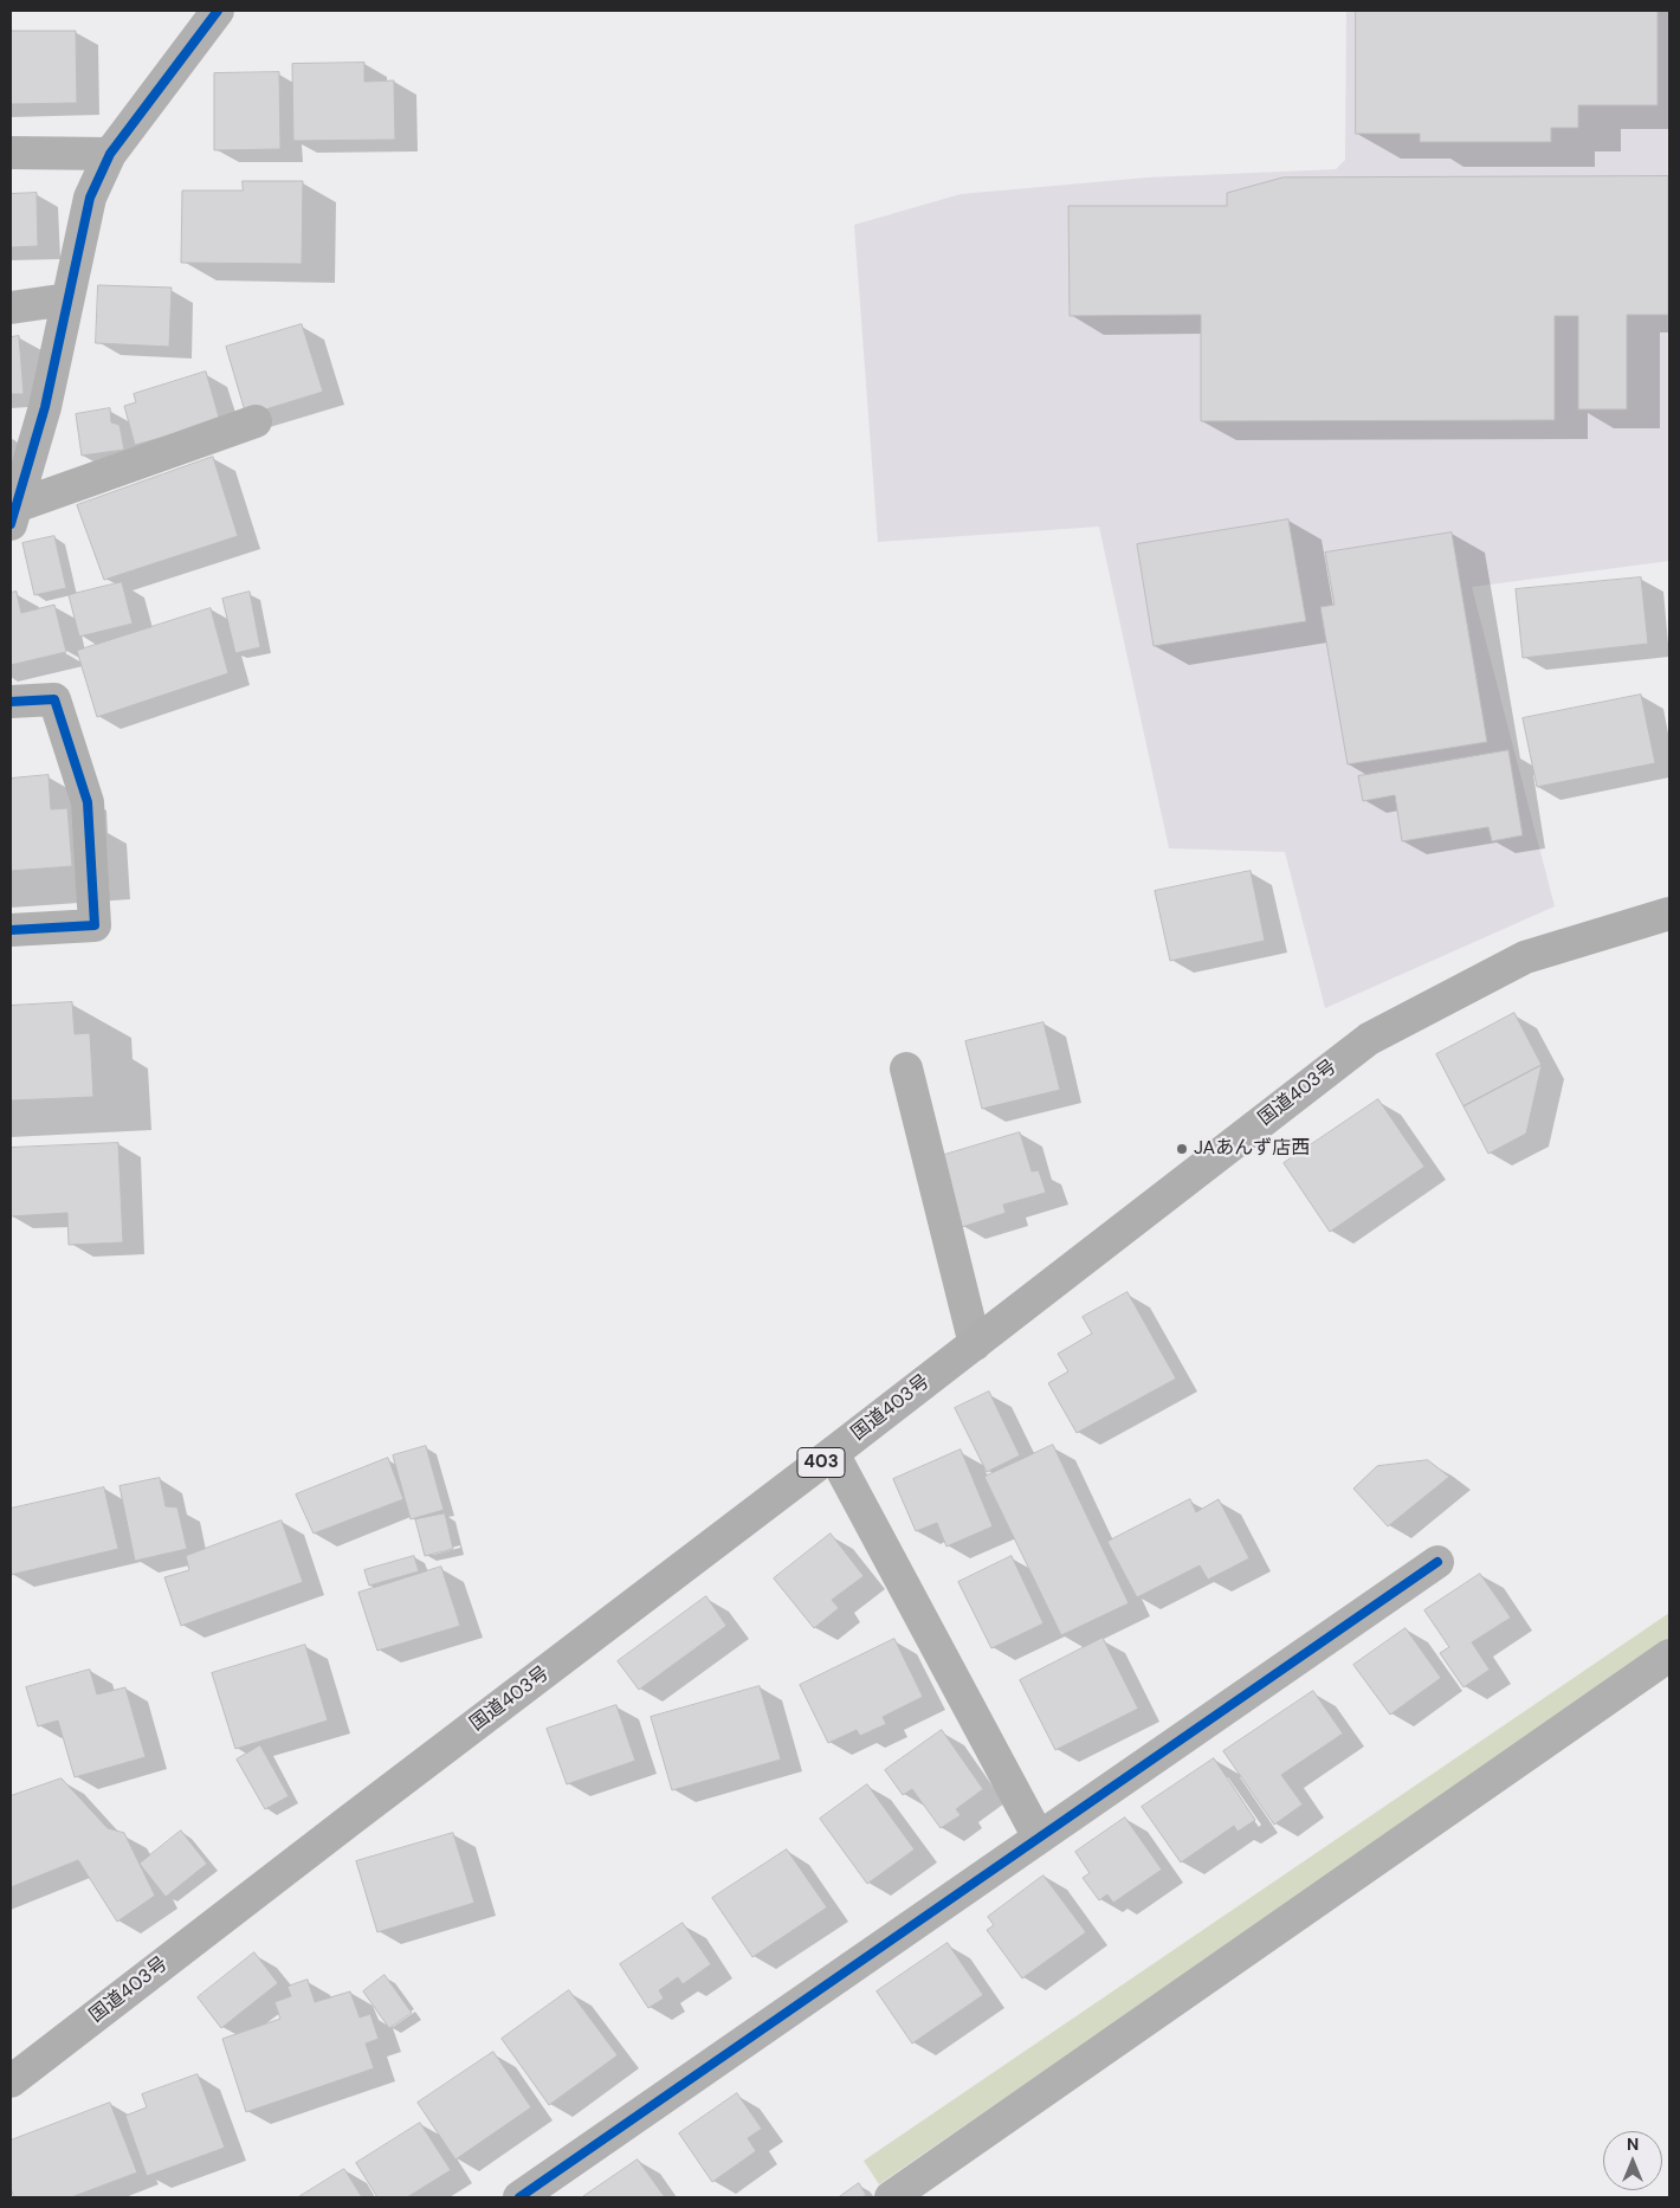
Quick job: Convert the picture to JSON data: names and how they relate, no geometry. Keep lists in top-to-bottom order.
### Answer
{
  "streets": {
    "highway": ["国道403号", "403"]
  },
  "places": ["JAあんず店西"],
  "north": "top"
}
